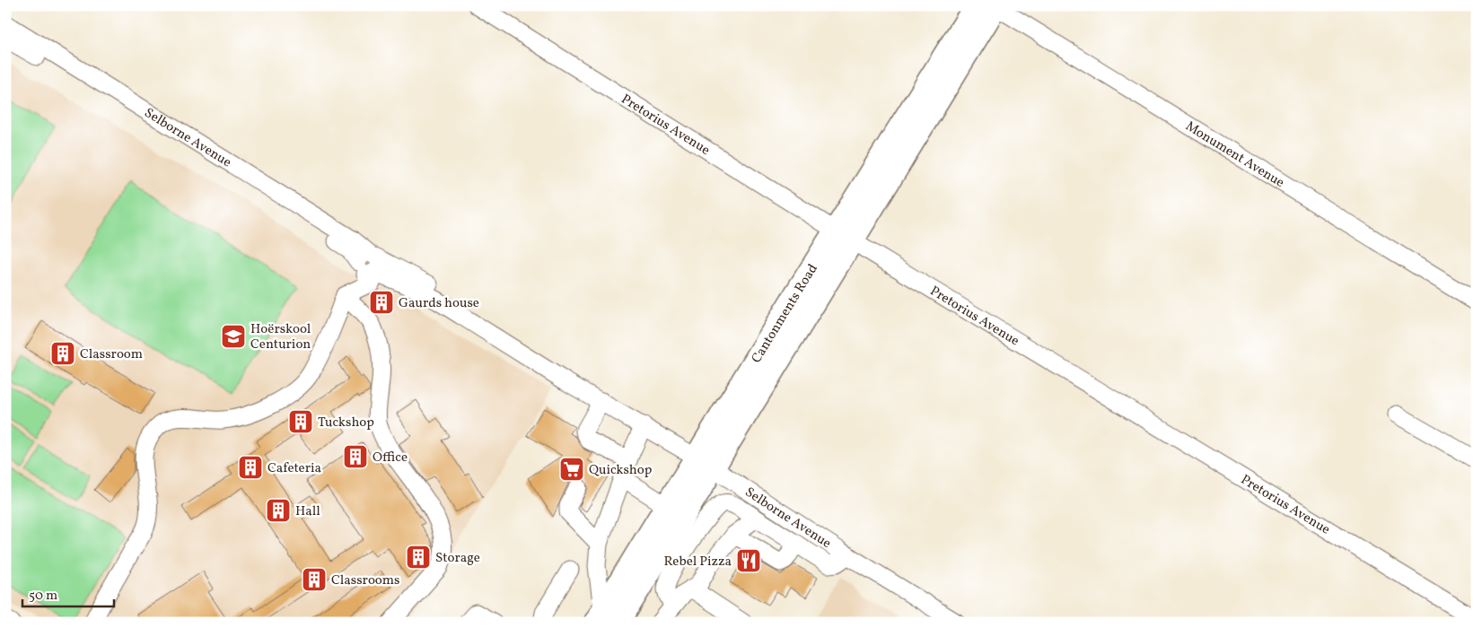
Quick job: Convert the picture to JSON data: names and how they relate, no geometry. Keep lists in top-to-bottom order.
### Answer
{
  "streets": {
    "main road": ["Cantonments Road"],
    "street": ["Pretorius Avenue", "Selborne Avenue", "Monument Avenue"]
  },
  "crossings": [
    ["Pretorius Avenue", "Cantonments Road"],
    ["Selborne Avenue", "Cantonments Road"],
    ["Monument Avenue", "Cantonments Road"]
  ],
  "places": {
    "building": [
      "Gaurds house",
      "Classroom",
      "Tuckshop",
      "Office",
      "Cafeteria",
      "Hall",
      "Storage",
      "Classrooms"
    ],
    "school or university": ["Hoërskool Centurion"],
    "supermarket": ["Quickshop"],
    "restaurant": ["Rebel Pizza"]
  },
  "scale_bar": "50 m"
}
